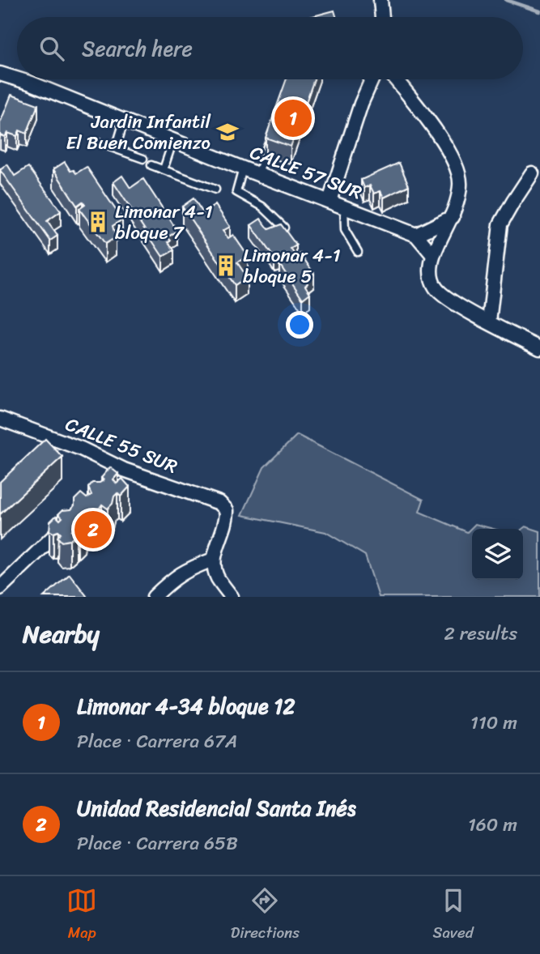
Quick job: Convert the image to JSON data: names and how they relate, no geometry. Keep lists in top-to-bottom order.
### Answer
{
  "streets": {
    "street": ["CALLE 57 SUR", "CALLE 55 SUR"]
  },
  "places": {
    "school or university": ["Jardin Infantil El Buen Comienzo"],
    "building": ["Limonar 4-1 bloque 7", "Limonar 4-1 bloque 5"]
  },
  "page": {
    "search": "Search here",
    "pins": ["1", "2"],
    "heading": ["Nearby", "2 results"],
    "list": [
      {
        "mark": "1",
        "name": "Limonar 4-34 bloque 12",
        "note": "Place · Carrera 67A",
        "value": "110 m"
      },
      {
        "mark": "2",
        "name": "Unidad Residencial Santa Inés",
        "note": "Place · Carrera 65B",
        "value": "160 m"
      }
    ],
    "nav": ["Map", "Directions", "Saved"]
  }
}
